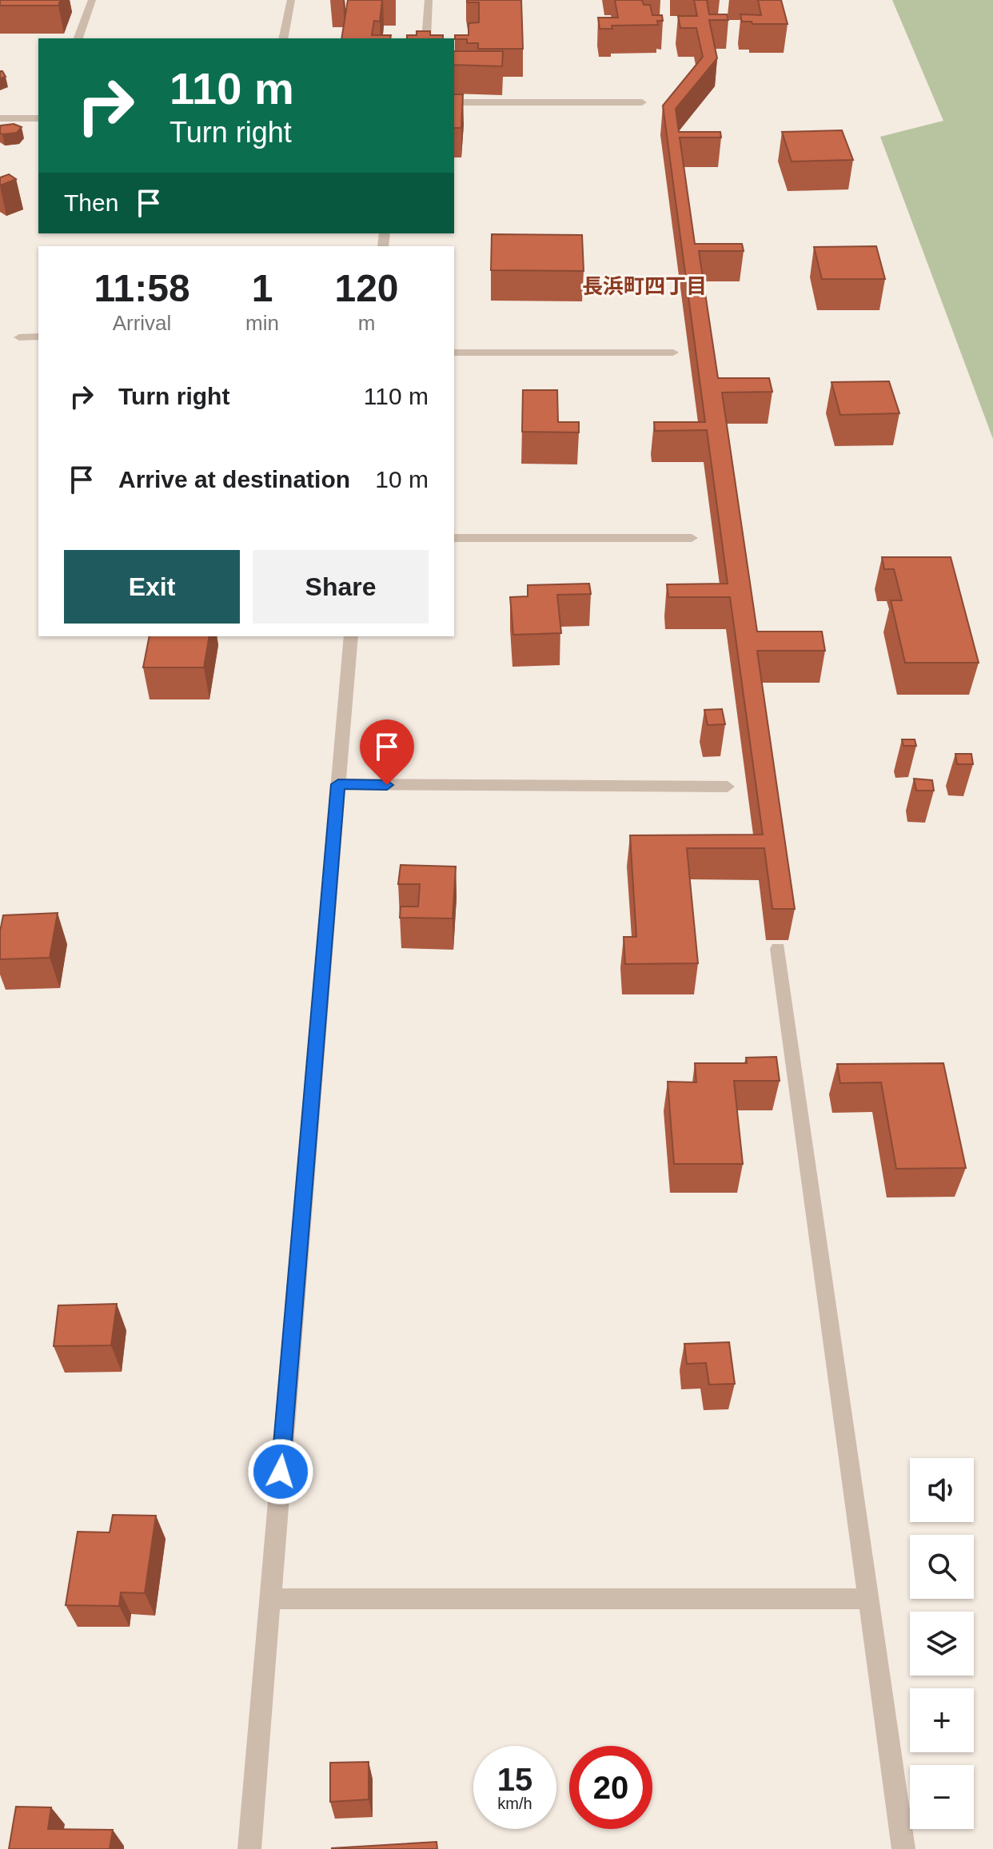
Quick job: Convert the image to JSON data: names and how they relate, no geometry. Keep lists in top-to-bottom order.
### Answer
{
  "districts": ["長浜町四丁目"],
  "page": {
    "turn": ["110 m", "Turn right"],
    "then": "Then",
    "eta": [
      "11:58",
      "Arrival",
      "1",
      "min",
      "120",
      "m"
    ],
    "list": [
      {
        "name": "Turn right",
        "value": "110 m"
      },
      {
        "name": "Arrive at destination",
        "value": "10 m"
      }
    ],
    "buttons": ["Exit", "Share"],
    "map_buttons": ["+", "−"],
    "speed": "15 km/h",
    "limit": "20"
  }
}
